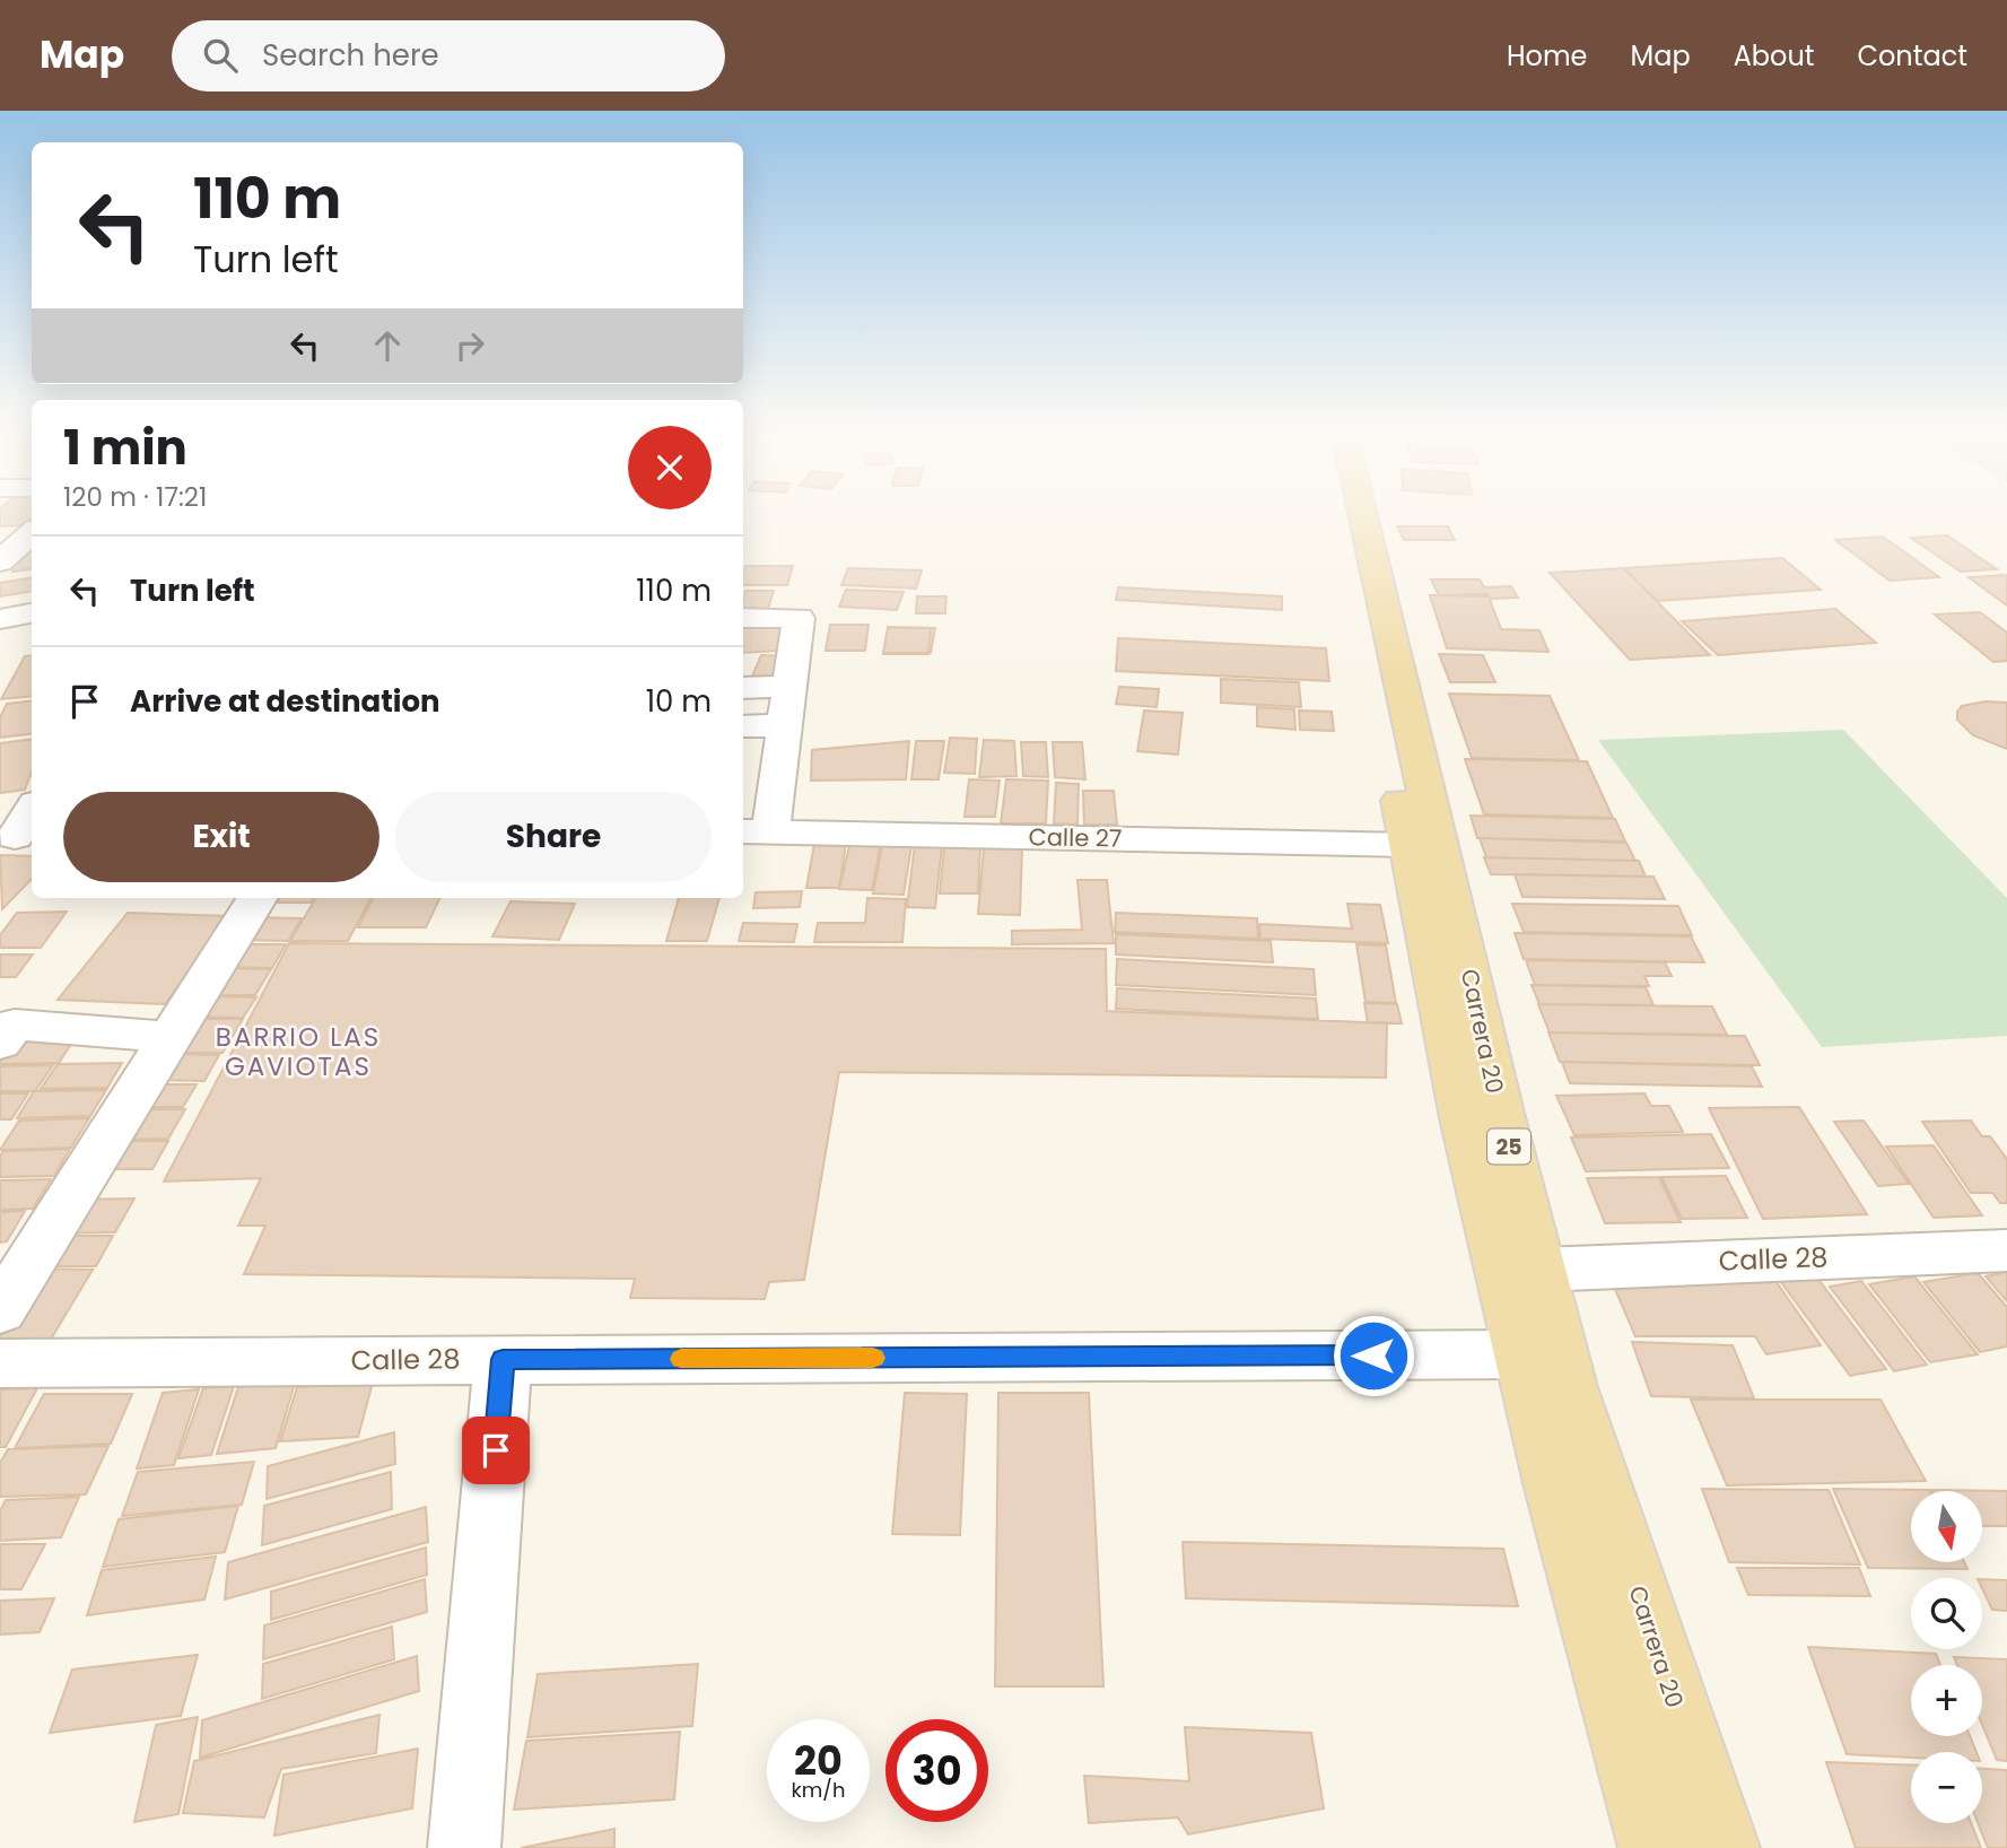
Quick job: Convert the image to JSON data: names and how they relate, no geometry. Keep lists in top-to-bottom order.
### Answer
{
  "streets": {
    "main road": ["Carrera 20", "25"],
    "street": ["Calle 27", "Calle 28"]
  },
  "crossings": [
    ["Calle 27", "Carrera 20"],
    ["Carrera 20", "Calle 28"]
  ],
  "districts": ["BARRIO LAS GAVIOTAS"],
  "north": "bottom",
  "page": {
    "header": "Map",
    "search": "Search here",
    "nav": [
      "Home",
      "Map",
      "About",
      "Contact"
    ],
    "turn": ["110 m", "Turn left"],
    "heading": ["1 min", "120 m · 17:21"],
    "list": [
      {
        "name": "Turn left",
        "value": "110 m"
      },
      {
        "name": "Arrive at destination",
        "value": "10 m"
      }
    ],
    "buttons": ["Exit", "Share"],
    "map_buttons": ["+", "−"],
    "speed": "20 km/h",
    "limit": "30"
  }
}
